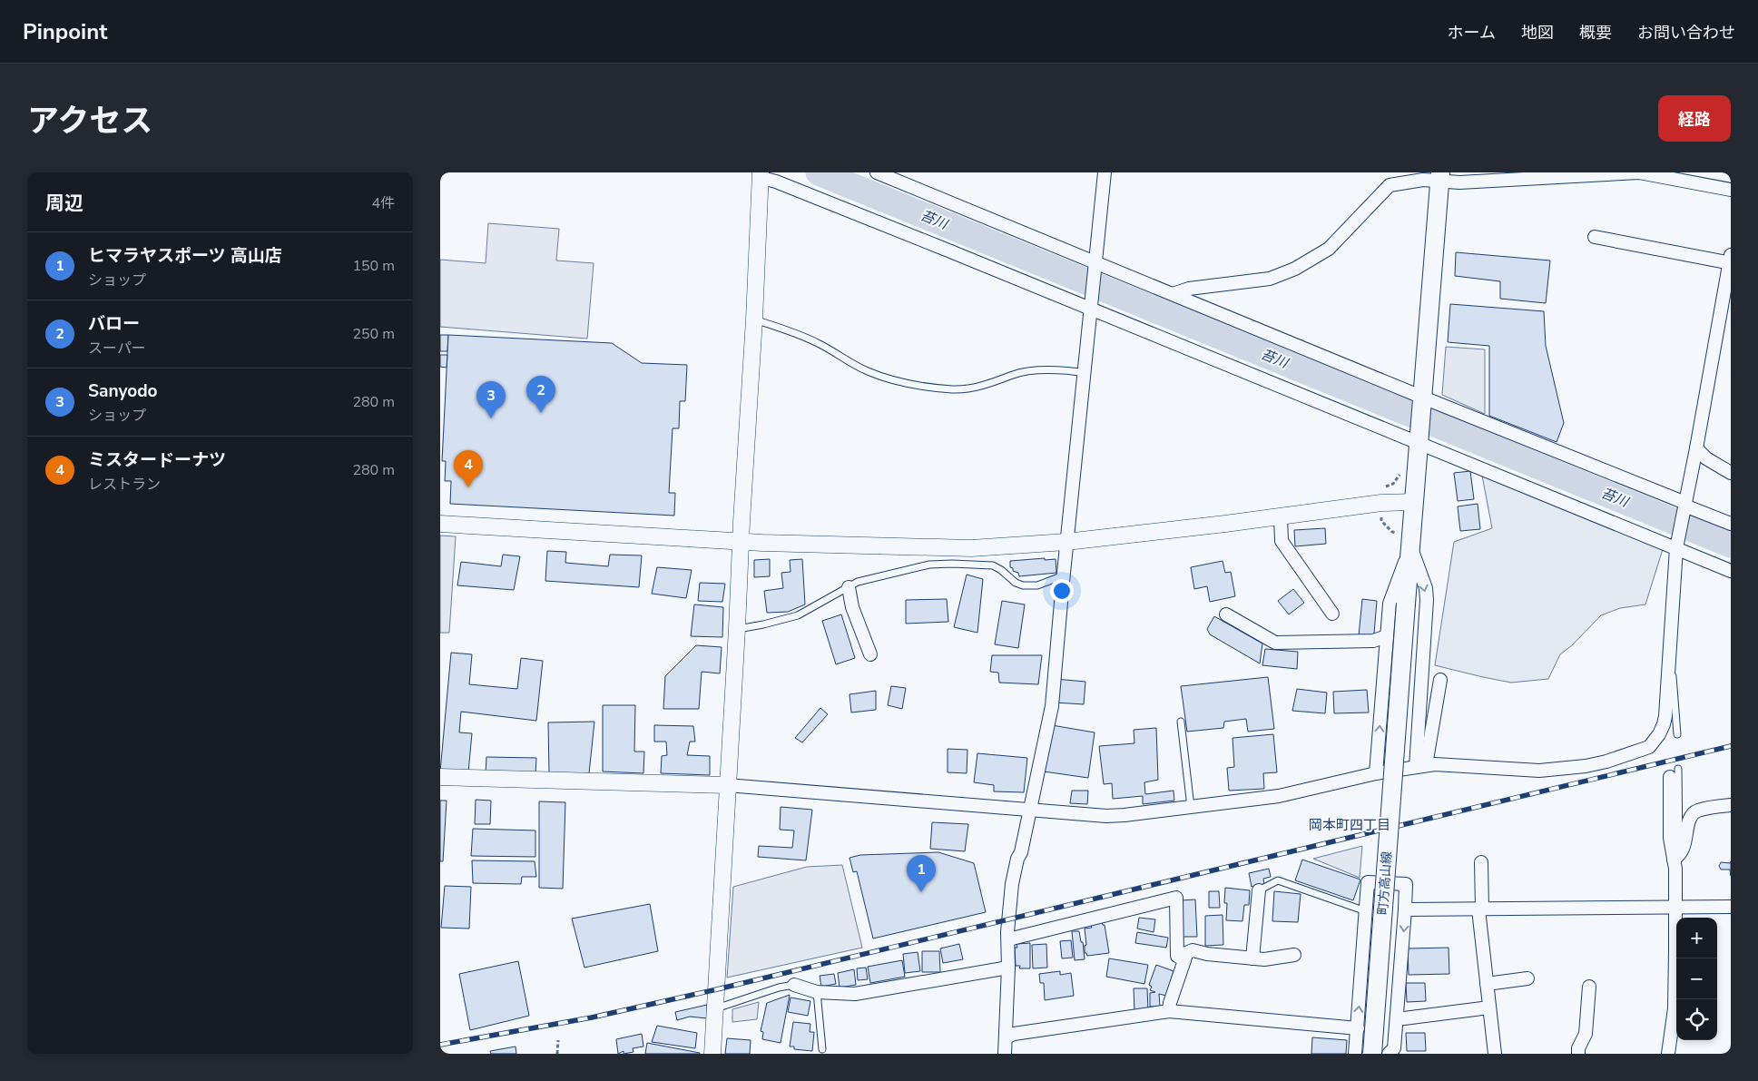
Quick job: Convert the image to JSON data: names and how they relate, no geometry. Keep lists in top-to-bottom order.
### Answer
{
  "streets": {
    "main road": ["町方高山線"]
  },
  "districts": ["岡本町四丁目"],
  "water": ["苔川"],
  "page": {
    "header": "Pinpoint",
    "nav": [
      "ホーム",
      "地図",
      "概要",
      "お問い合わせ"
    ],
    "title": "アクセス",
    "buttons": "経路",
    "heading": ["周辺", "4件"],
    "list": [
      {
        "mark": "1",
        "name": "ヒマラヤスポーツ 高山店",
        "note": "ショップ",
        "value": "150 m"
      },
      {
        "mark": "2",
        "name": "バロー",
        "note": "スーパー",
        "value": "250 m"
      },
      {
        "mark": "3",
        "name": "Sanyodo",
        "note": "ショップ",
        "value": "280 m"
      },
      {
        "mark": "4",
        "name": "ミスタードーナツ",
        "note": "レストラン",
        "value": "280 m"
      }
    ],
    "pins": [
      "2",
      "3",
      "4",
      "1"
    ],
    "map_buttons": ["+", "−"]
  }
}
